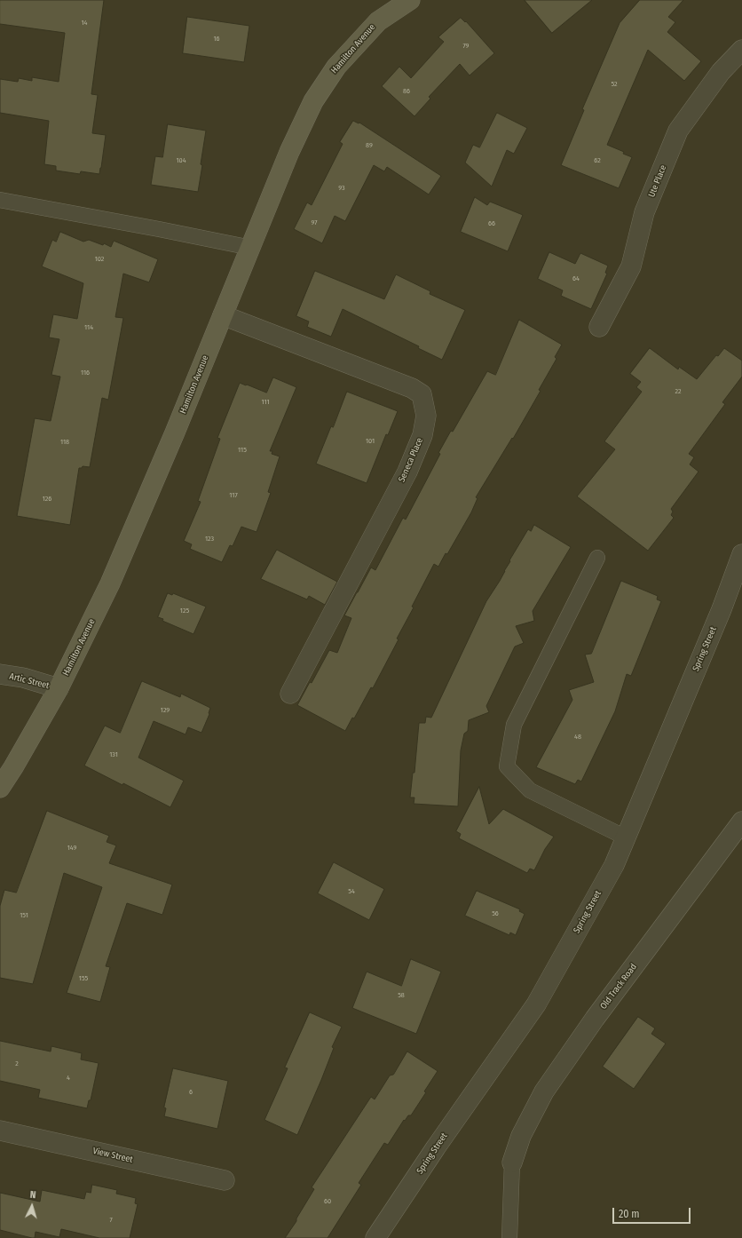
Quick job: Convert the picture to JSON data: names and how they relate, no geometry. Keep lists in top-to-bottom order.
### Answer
{
  "streets": {
    "main road": ["Hamilton Avenue"],
    "street": [
      "Ute Place",
      "Seneca Place",
      "Spring Street",
      "Artic Street",
      "Old Track Road",
      "View Street"
    ]
  },
  "crossings": [
    ["Hamilton Avenue", "Seneca Place"],
    ["Hamilton Avenue", "Artic Street"]
  ],
  "house_numbers": [
    "14",
    "16",
    "79",
    "52",
    "86",
    "89",
    "104",
    "62",
    "93",
    "97",
    "66",
    "102",
    "64",
    "114",
    "116",
    "22",
    "111",
    "101",
    "118",
    "115",
    "117",
    "126",
    "123",
    "125",
    "129",
    "48",
    "131",
    "149",
    "54",
    "56",
    "151",
    "155",
    "58",
    "2",
    "4",
    "6",
    "60",
    "7"
  ],
  "scale_bar": "20 m",
  "north": "top"
}
